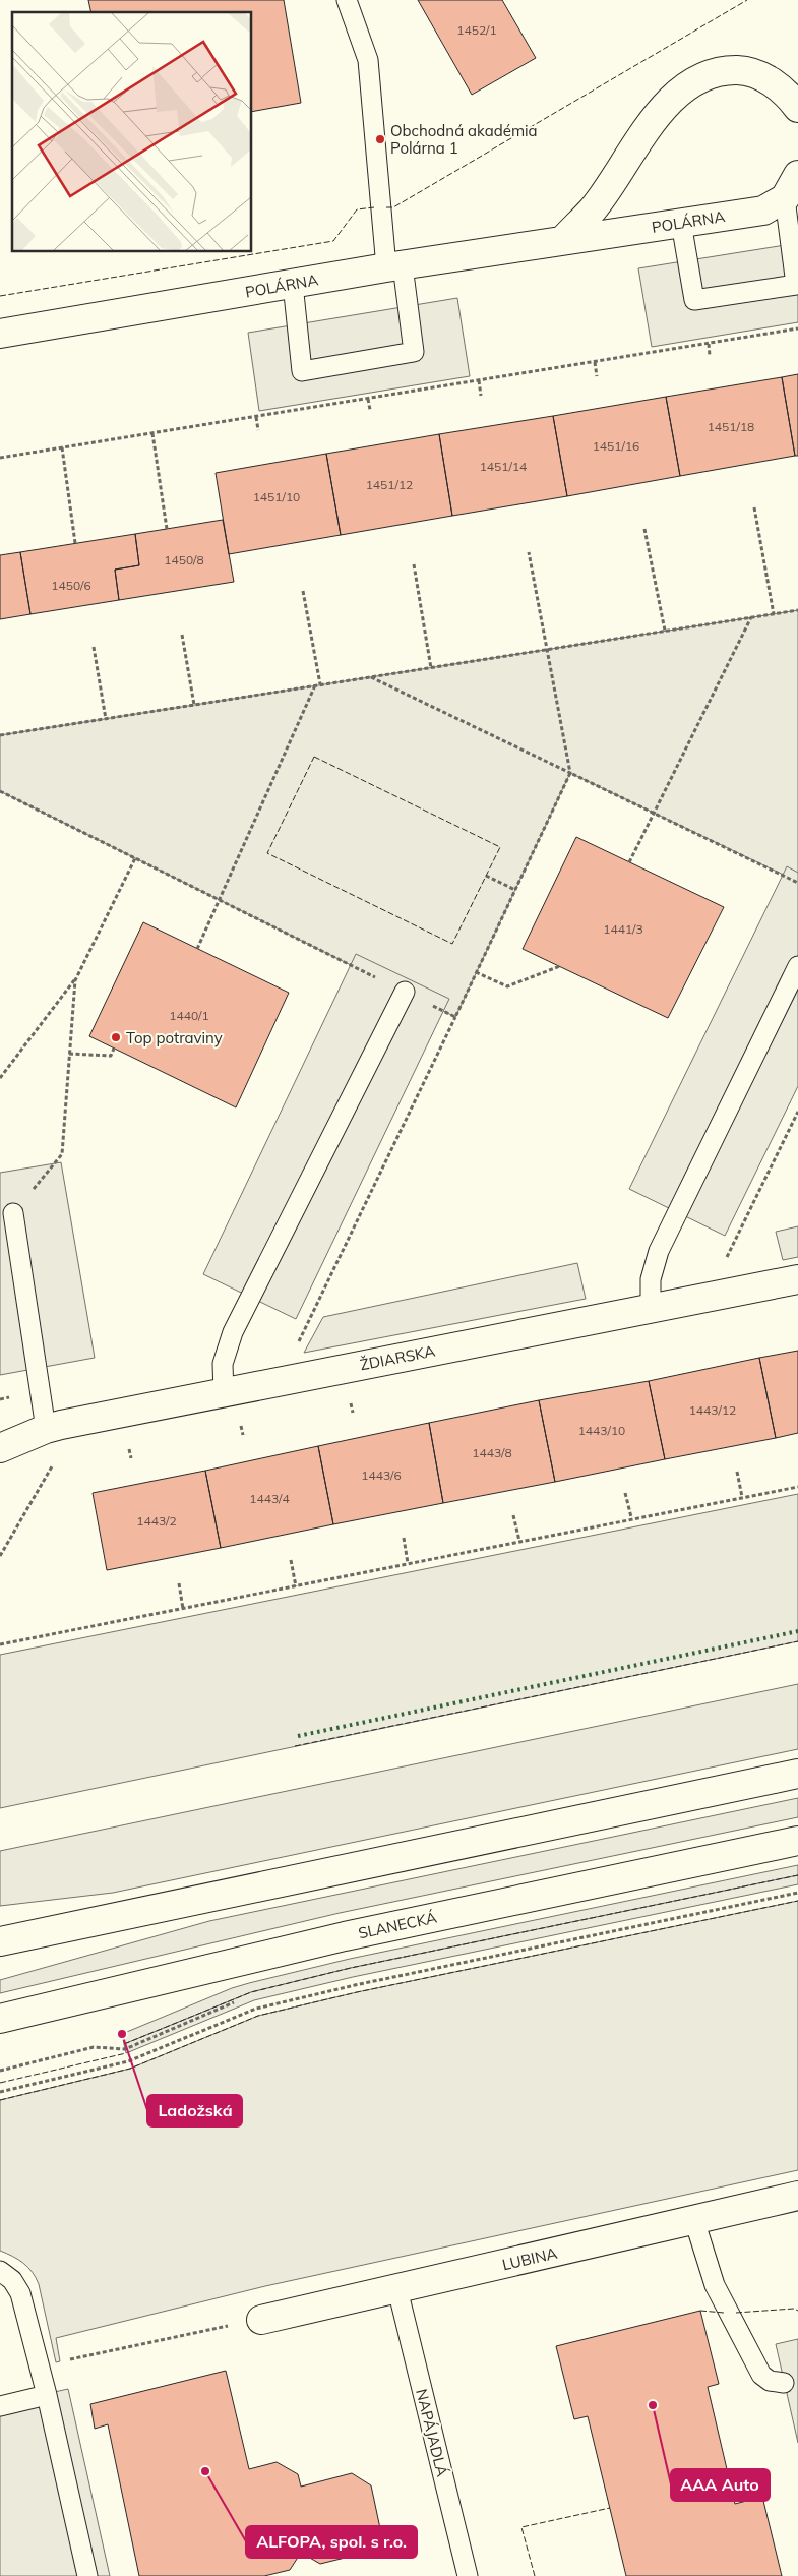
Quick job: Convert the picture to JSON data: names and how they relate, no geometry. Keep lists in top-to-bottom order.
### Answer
{
  "streets": {
    "street": [
      "POLÁRNA",
      "ŽDIARSKA",
      "SLANECKÁ",
      "LUBINA"
    ],
    "lane": ["NAPÁJADLÁ"]
  },
  "crossings": [
    ["LUBINA", "NAPÁJADLÁ"]
  ],
  "places": [
    "Obchodná akadémia Polárna 1",
    "Top potraviny",
    "Ladožská",
    "AAA Auto",
    "ALFOPA, spol. s r.o."
  ],
  "house_numbers": [
    "1452/1",
    "1451/18",
    "1451/16",
    "1451/14",
    "1451/12",
    "1451/10",
    "1450/8",
    "1450/6",
    "1441/3",
    "1440/1",
    "1443/12",
    "1443/10",
    "1443/8",
    "1443/6",
    "1443/4",
    "1443/2"
  ]
}
